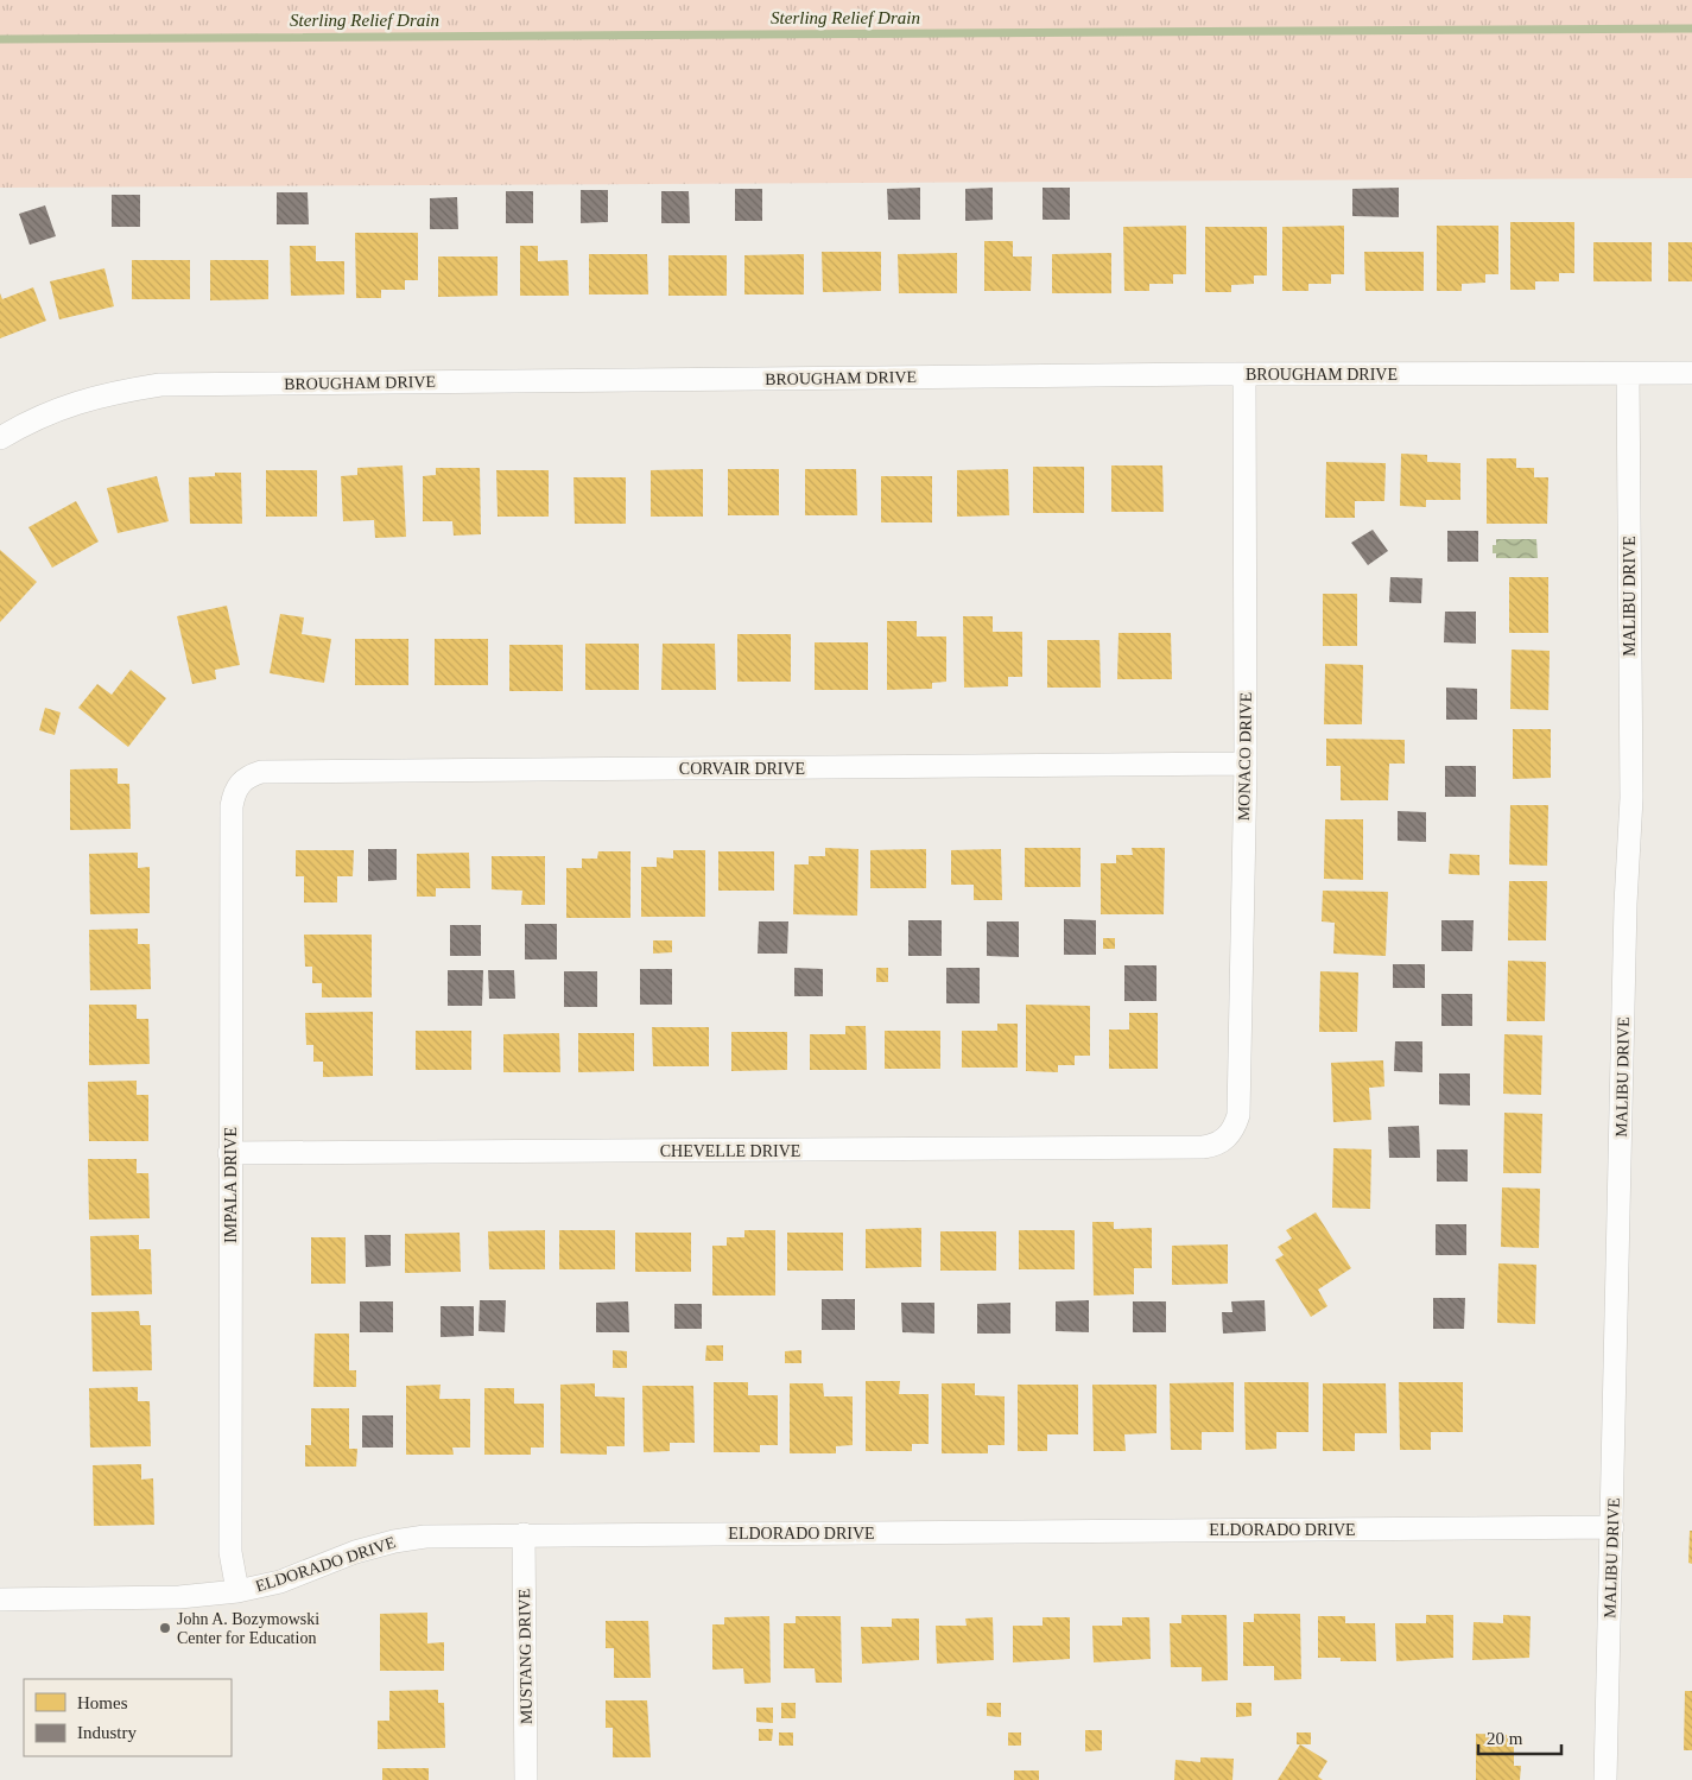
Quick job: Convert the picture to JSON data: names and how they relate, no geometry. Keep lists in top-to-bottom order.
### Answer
{
  "streets": {
    "street": [
      "BROUGHAM DRIVE",
      "MALIBU DRIVE",
      "MONACO DRIVE",
      "CORVAIR DRIVE",
      "CHEVELLE DRIVE",
      "IMPALA DRIVE",
      "ELDORADO DRIVE",
      "MUSTANG DRIVE"
    ]
  },
  "crossings": [
    ["BROUGHAM DRIVE", "MALIBU DRIVE"],
    ["BROUGHAM DRIVE", "MONACO DRIVE"],
    ["MALIBU DRIVE", "ELDORADO DRIVE"],
    ["MONACO DRIVE", "CORVAIR DRIVE"],
    ["MONACO DRIVE", "CHEVELLE DRIVE"],
    ["CORVAIR DRIVE", "IMPALA DRIVE"],
    ["CHEVELLE DRIVE", "IMPALA DRIVE"],
    ["IMPALA DRIVE", "ELDORADO DRIVE"],
    ["ELDORADO DRIVE", "MUSTANG DRIVE"]
  ],
  "water": ["Sterling Relief Drain"],
  "places": ["John A. Bozymowski Center for Education"],
  "legend": ["Homes", "Industry"],
  "scale_bar": "20 m"
}
